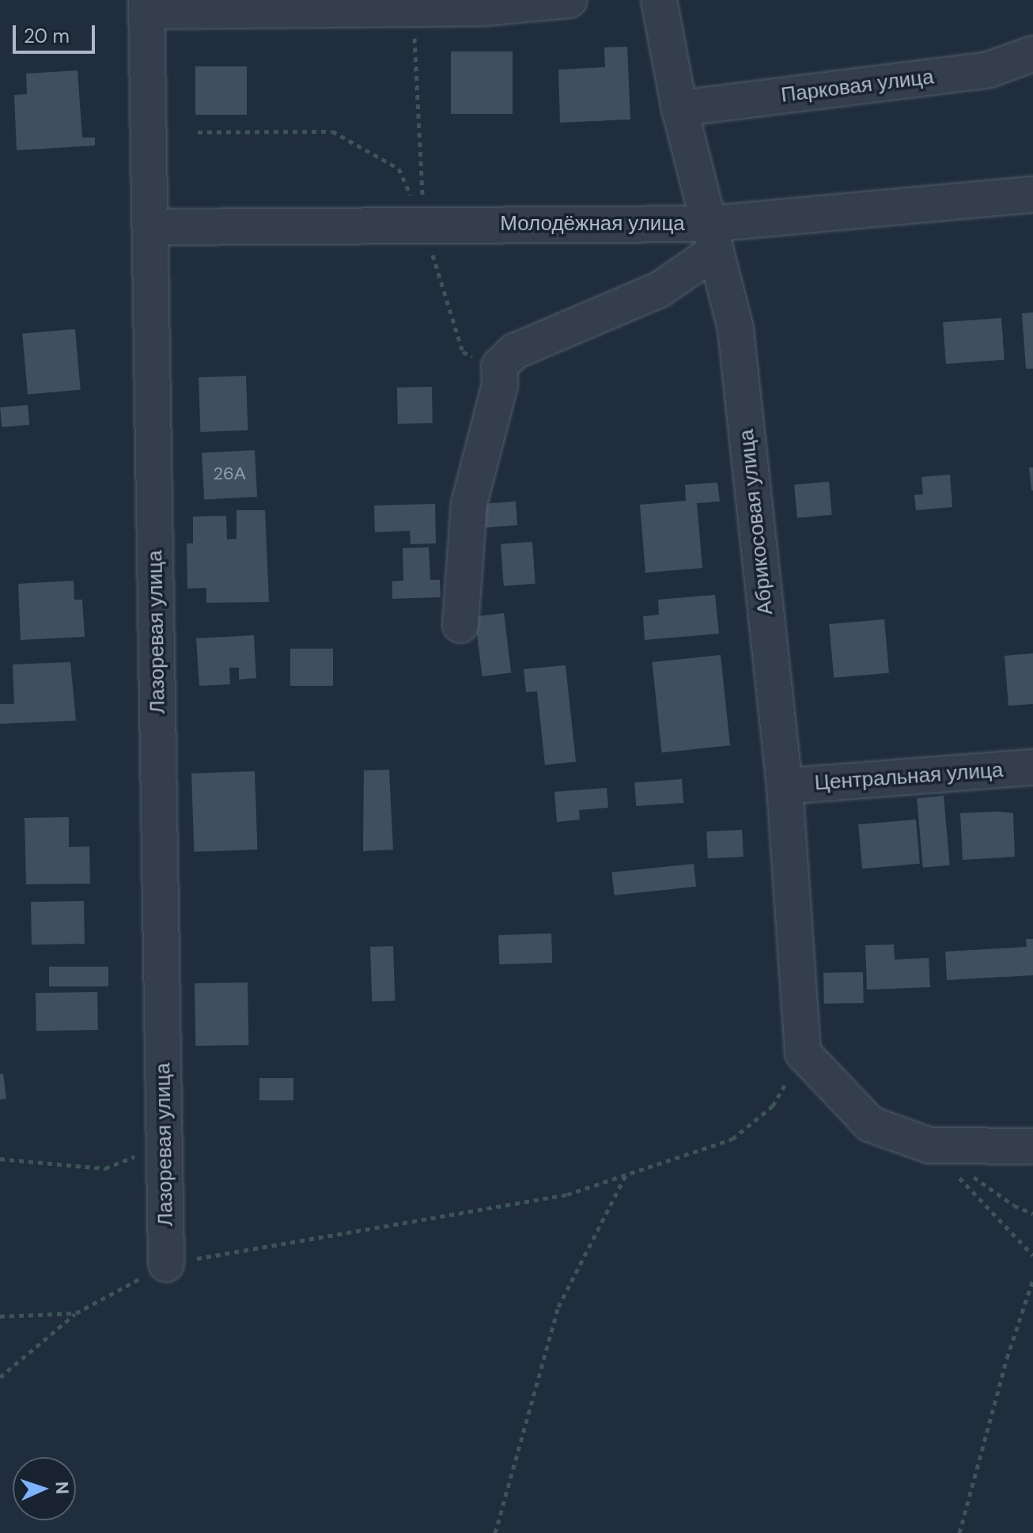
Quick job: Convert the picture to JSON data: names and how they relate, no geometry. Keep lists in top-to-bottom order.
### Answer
{
  "streets": {
    "street": [
      "Парковая улица",
      "Молодёжная улица",
      "Абрикосовая улица",
      "Лазоревая улица",
      "Центральная улица"
    ]
  },
  "crossings": [
    ["Парковая улица", "Абрикосовая улица"],
    ["Молодёжная улица", "Абрикосовая улица"],
    ["Молодёжная улица", "Лазоревая улица"],
    ["Абрикосовая улица", "Центральная улица"]
  ],
  "house_numbers": ["26А"],
  "scale_bar": "20 m",
  "north": "right"
}
